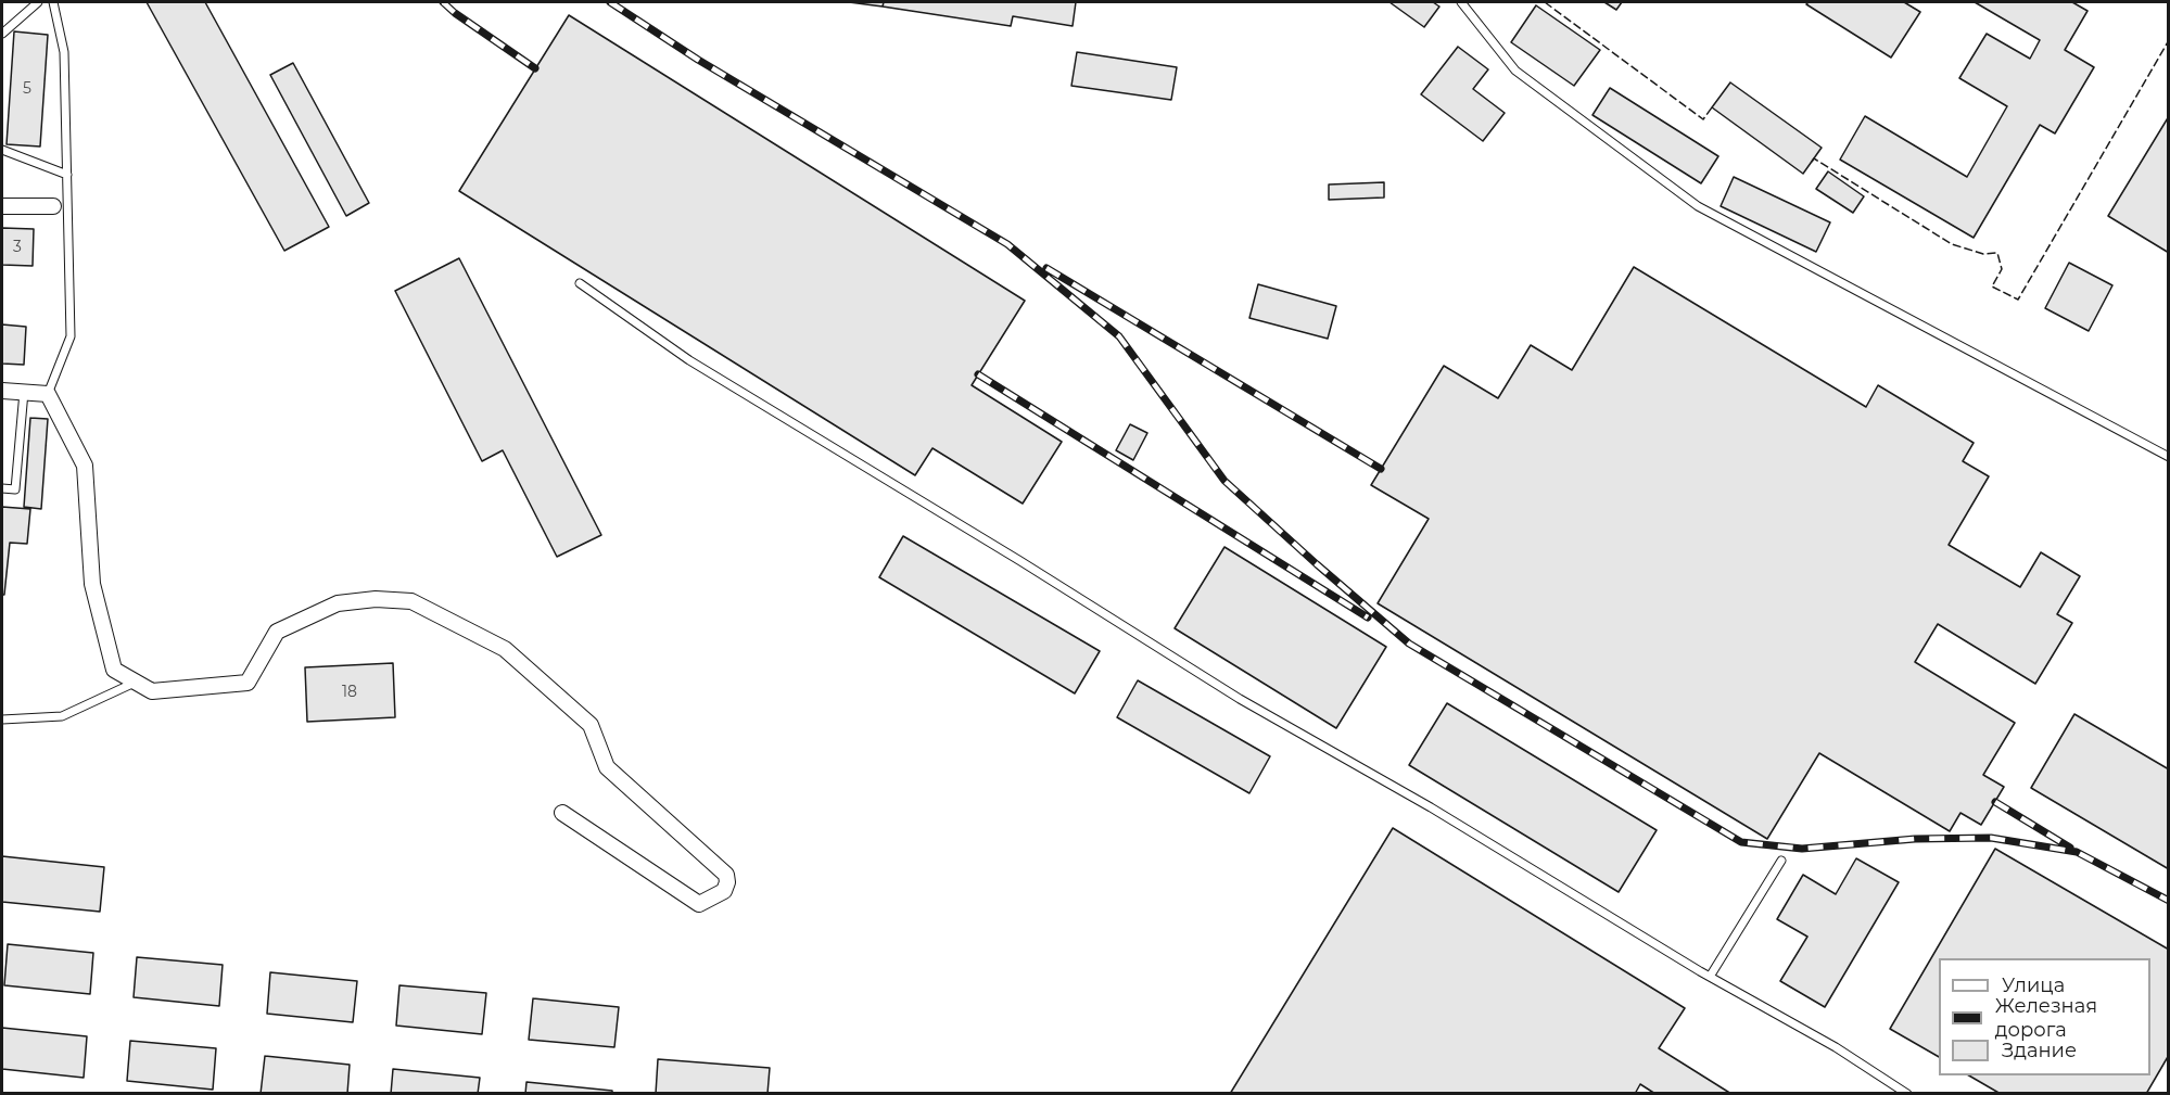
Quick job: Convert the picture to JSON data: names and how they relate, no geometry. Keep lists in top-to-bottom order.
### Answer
{
  "house_numbers": ["5", "3", "18"],
  "legend": ["Улица", "Железная дорога", "Здание"]
}
